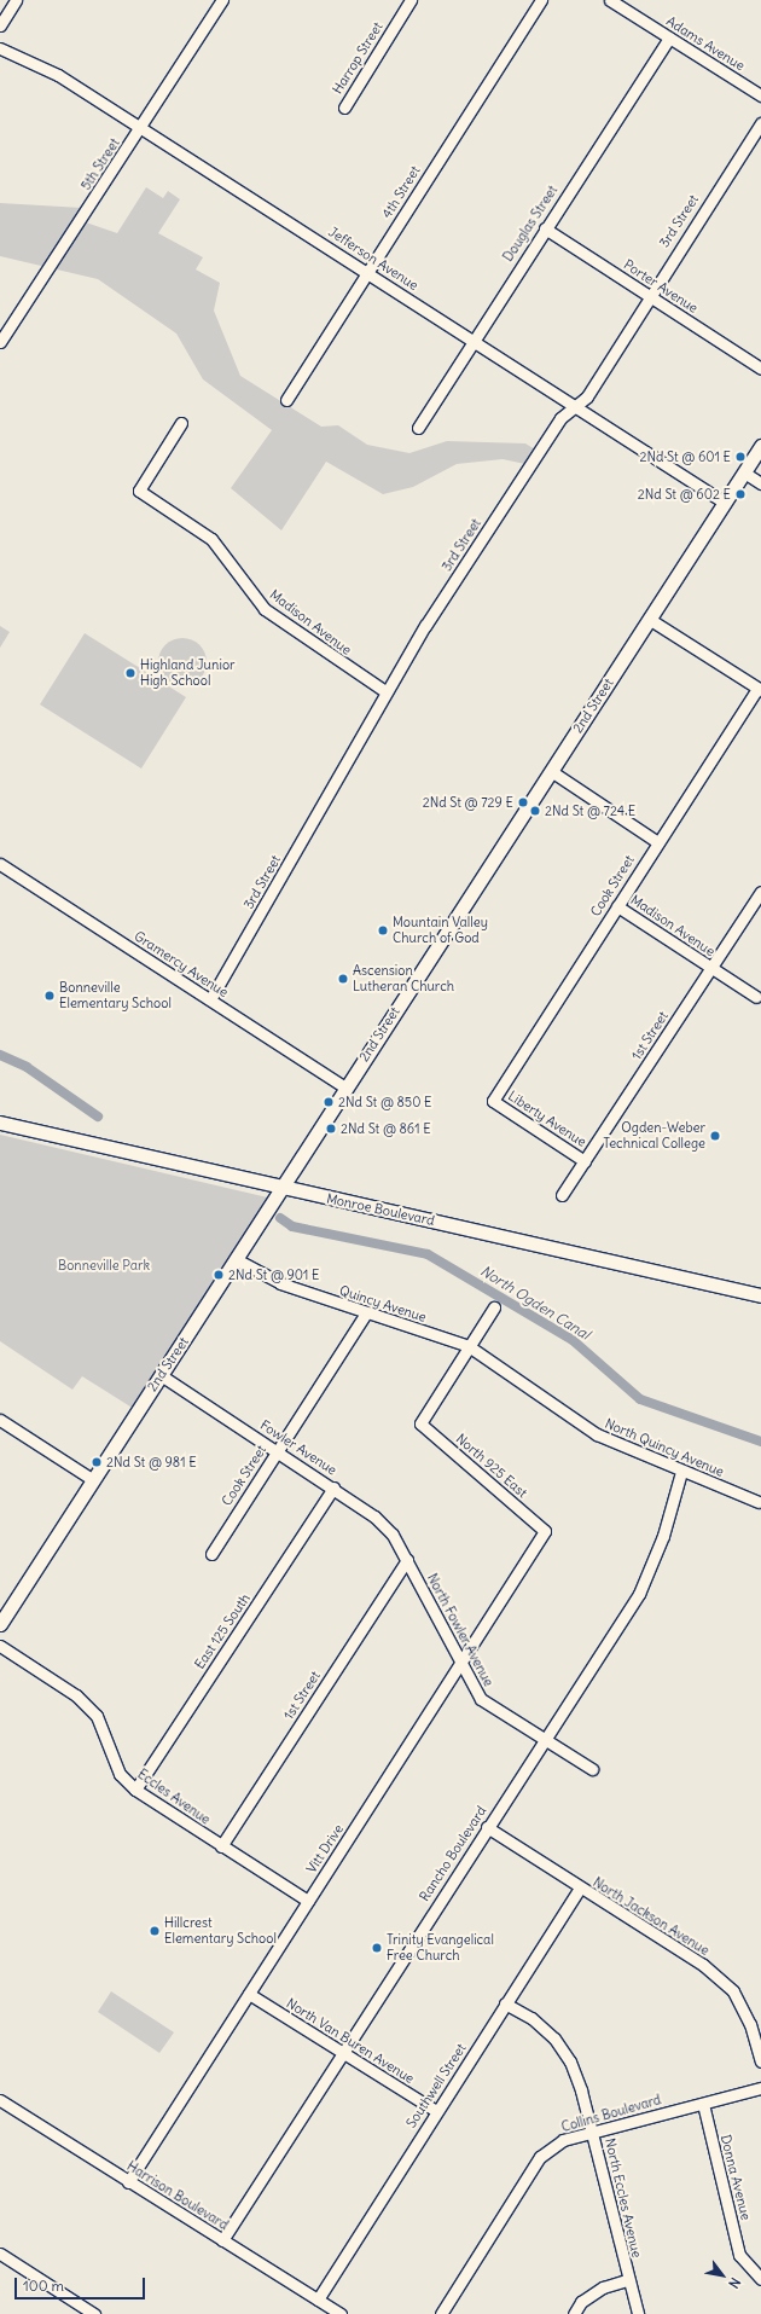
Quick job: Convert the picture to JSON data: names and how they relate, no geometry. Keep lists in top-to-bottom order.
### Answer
{
  "streets": {
    "main road": ["2nd Street", "Monroe Boulevard"],
    "street": [
      "Adams Avenue",
      "Harrop Street",
      "5th Street",
      "4th Street",
      "3rd Street",
      "Douglas Street",
      "Jefferson Avenue",
      "Porter Avenue",
      "Madison Avenue",
      "Cook Street",
      "Gramercy Avenue",
      "1st Street",
      "Liberty Avenue",
      "Quincy Avenue",
      "Fowler Avenue",
      "North Quincy Avenue",
      "North 925 East",
      "North Fowler Avenue",
      "East 125 South",
      "Eccles Avenue",
      "Vitt Drive",
      "Rancho Boulevard",
      "North Jackson Avenue",
      "North Van Buren Avenue",
      "Southwell Street",
      "Collins Boulevard",
      "Donna Avenue",
      "Harrison Boulevard",
      "North Eccles Avenue"
    ]
  },
  "crossings": [
    ["Adams Avenue", "Douglas Street"],
    ["5th Street", "Jefferson Avenue"],
    ["4th Street", "Jefferson Avenue"],
    ["3rd Street", "Jefferson Avenue"],
    ["3rd Street", "Porter Avenue"],
    ["3rd Street", "Madison Avenue"],
    ["3rd Street", "Gramercy Avenue"],
    ["Douglas Street", "Jefferson Avenue"],
    ["Douglas Street", "Porter Avenue"],
    ["Jefferson Avenue", "2nd Street"],
    ["Madison Avenue", "Cook Street"],
    ["Madison Avenue", "1st Street"],
    ["2nd Street", "Gramercy Avenue"],
    ["2nd Street", "Monroe Boulevard"],
    ["2nd Street", "Quincy Avenue"],
    ["2nd Street", "Fowler Avenue"],
    ["Cook Street", "Liberty Avenue"],
    ["Cook Street", "Quincy Avenue"],
    ["Cook Street", "Fowler Avenue"],
    ["1st Street", "Liberty Avenue"],
    ["1st Street", "Fowler Avenue"],
    ["1st Street", "North Fowler Avenue"],
    ["1st Street", "Eccles Avenue"],
    ["Quincy Avenue", "North Quincy Avenue"],
    ["Quincy Avenue", "North 925 East"],
    ["Fowler Avenue", "North Fowler Avenue"],
    ["Fowler Avenue", "East 125 South"],
    ["North Quincy Avenue", "North 925 East"],
    ["North Quincy Avenue", "Rancho Boulevard"],
    ["North 925 East", "Vitt Drive"],
    ["North Fowler Avenue", "Vitt Drive"],
    ["North Fowler Avenue", "Rancho Boulevard"],
    ["East 125 South", "Eccles Avenue"],
    ["Vitt Drive", "North Van Buren Avenue"],
    ["Vitt Drive", "Harrison Boulevard"],
    ["Rancho Boulevard", "North Jackson Avenue"],
    ["Rancho Boulevard", "North Van Buren Avenue"],
    ["Rancho Boulevard", "Harrison Boulevard"],
    ["North Jackson Avenue", "Southwell Street"],
    ["North Van Buren Avenue", "Southwell Street"],
    ["Southwell Street", "Harrison Boulevard"],
    ["Southwell Street", "North Eccles Avenue"],
    ["Collins Boulevard", "Donna Avenue"],
    ["Collins Boulevard", "North Eccles Avenue"]
  ],
  "water": ["North Ogden Canal"],
  "parks": ["Bonneville Park"],
  "places": [
    "2Nd St @ 601 E",
    "2Nd St @ 602 E",
    "Highland Junior High School",
    "2Nd St @ 729 E",
    "2Nd St @ 724 E",
    "Mountain Valley Church of God",
    "Ascension Lutheran Church",
    "Bonneville Elementary School",
    "2Nd St @ 850 E",
    "2Nd St @ 861 E",
    "Ogden-Weber Technical College",
    "2Nd St @ 901 E",
    "2Nd St @ 981 E",
    "Hillcrest Elementary School",
    "Trinity Evangelical Free Church"
  ],
  "scale_bar": "100 m",
  "north": "bottom right"
}
